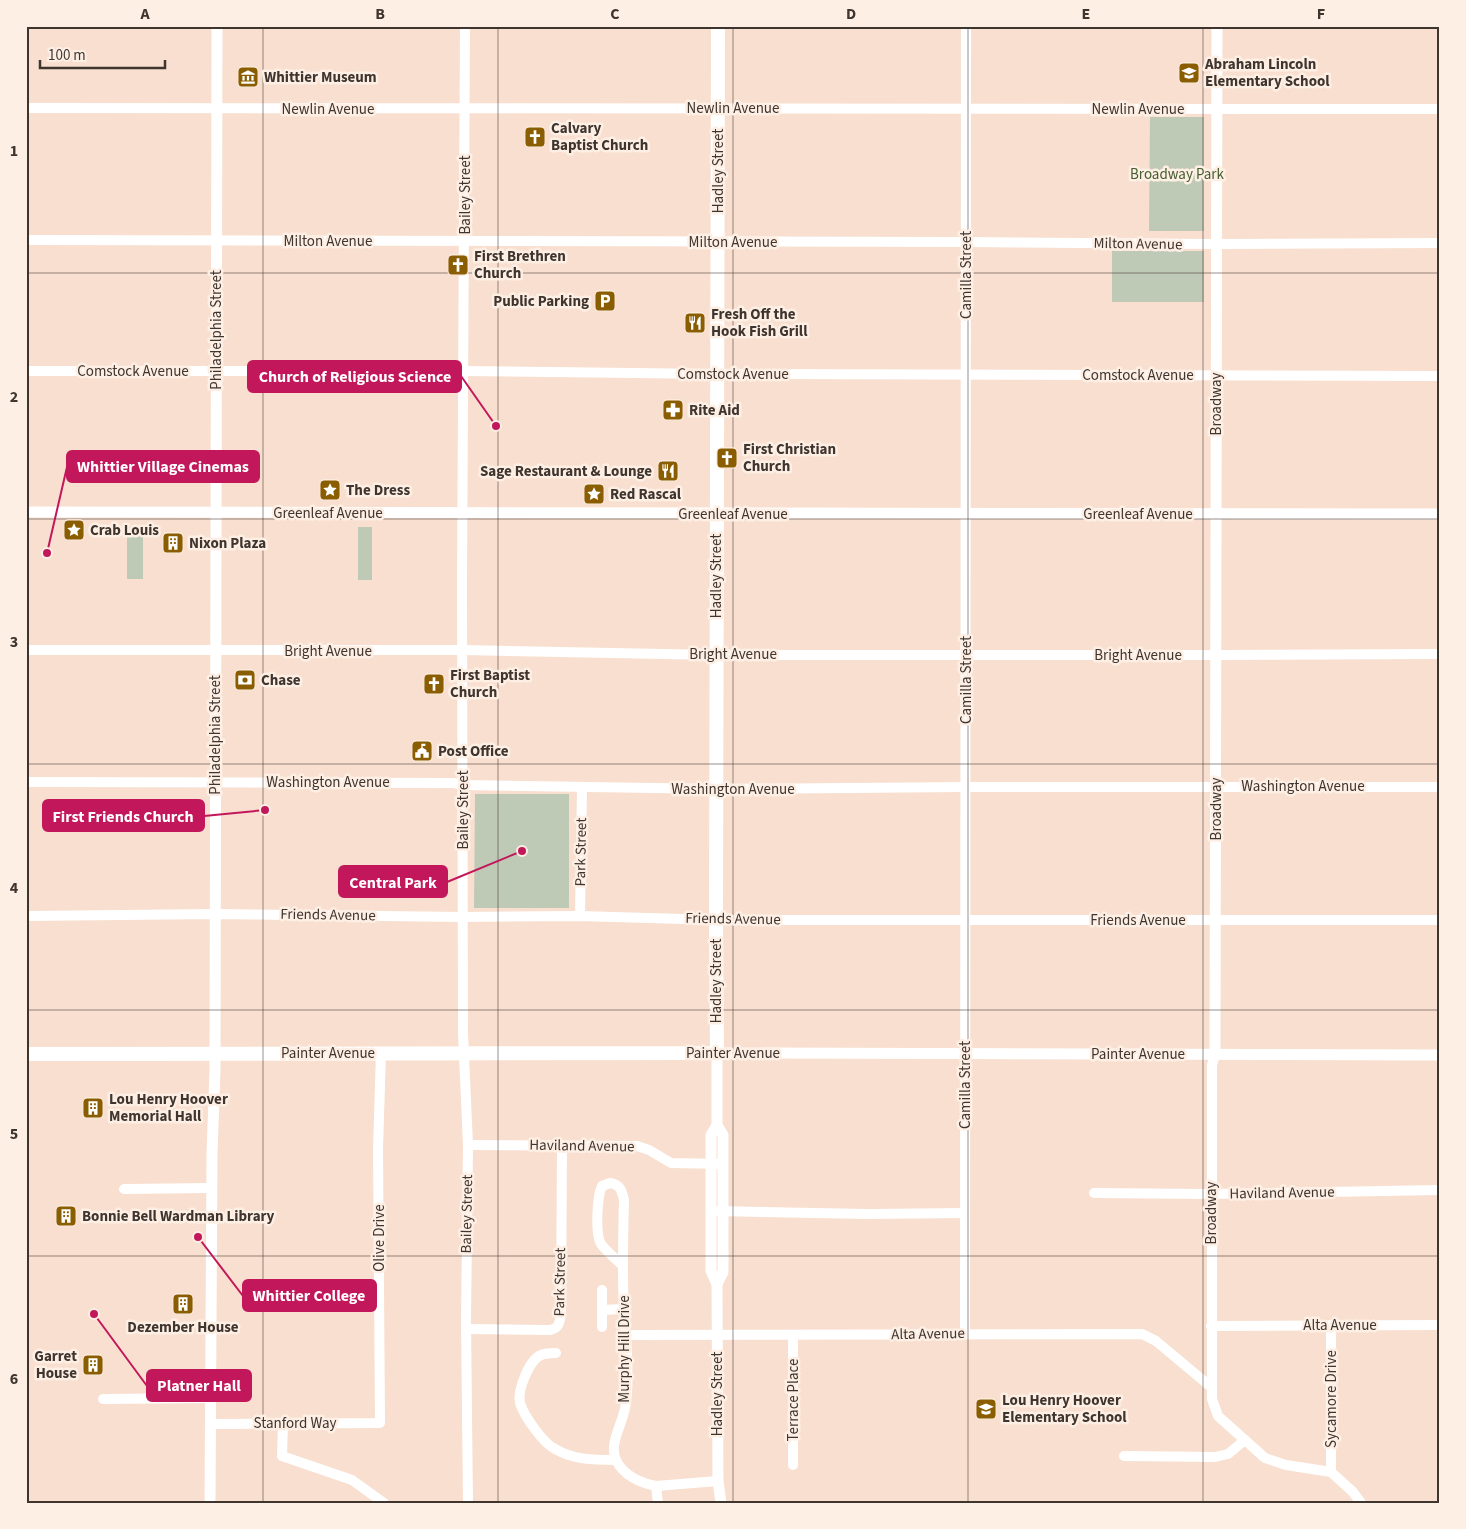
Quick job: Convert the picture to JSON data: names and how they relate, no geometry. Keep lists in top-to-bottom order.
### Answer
{
  "streets": {
    "main road": ["Hadley Street", "Painter Avenue"],
    "street": [
      "Newlin Avenue",
      "Bailey Street",
      "Milton Avenue",
      "Camilla Street",
      "Philadelphia Street",
      "Comstock Avenue",
      "Broadway",
      "Greenleaf Avenue",
      "Bright Avenue",
      "Washington Avenue",
      "Park Street",
      "Friends Avenue",
      "Haviland Avenue",
      "Olive Drive",
      "Alta Avenue",
      "Murphy Hill Drive",
      "Sycamore Drive",
      "Terrace Place",
      "Stanford Way"
    ]
  },
  "crossings": [
    ["Newlin Avenue", "Hadley Street"],
    ["Newlin Avenue", "Bailey Street"],
    ["Newlin Avenue", "Camilla Street"],
    ["Newlin Avenue", "Philadelphia Street"],
    ["Newlin Avenue", "Broadway"],
    ["Hadley Street", "Milton Avenue"],
    ["Hadley Street", "Comstock Avenue"],
    ["Hadley Street", "Greenleaf Avenue"],
    ["Hadley Street", "Bright Avenue"],
    ["Hadley Street", "Washington Avenue"],
    ["Hadley Street", "Friends Avenue"],
    ["Hadley Street", "Painter Avenue"],
    ["Hadley Street", "Haviland Avenue"],
    ["Hadley Street", "Alta Avenue"],
    ["Bailey Street", "Milton Avenue"],
    ["Bailey Street", "Comstock Avenue"],
    ["Bailey Street", "Greenleaf Avenue"],
    ["Bailey Street", "Bright Avenue"],
    ["Bailey Street", "Washington Avenue"],
    ["Bailey Street", "Park Street"],
    ["Bailey Street", "Friends Avenue"],
    ["Bailey Street", "Painter Avenue"],
    ["Bailey Street", "Haviland Avenue"],
    ["Milton Avenue", "Camilla Street"],
    ["Milton Avenue", "Philadelphia Street"],
    ["Milton Avenue", "Broadway"],
    ["Camilla Street", "Comstock Avenue"],
    ["Camilla Street", "Greenleaf Avenue"],
    ["Camilla Street", "Bright Avenue"],
    ["Camilla Street", "Washington Avenue"],
    ["Camilla Street", "Friends Avenue"],
    ["Camilla Street", "Painter Avenue"],
    ["Camilla Street", "Alta Avenue"],
    ["Philadelphia Street", "Comstock Avenue"],
    ["Philadelphia Street", "Greenleaf Avenue"],
    ["Philadelphia Street", "Bright Avenue"],
    ["Philadelphia Street", "Washington Avenue"],
    ["Philadelphia Street", "Friends Avenue"],
    ["Philadelphia Street", "Painter Avenue"],
    ["Philadelphia Street", "Stanford Way"],
    ["Comstock Avenue", "Broadway"],
    ["Broadway", "Greenleaf Avenue"],
    ["Broadway", "Bright Avenue"],
    ["Broadway", "Washington Avenue"],
    ["Broadway", "Friends Avenue"],
    ["Broadway", "Painter Avenue"],
    ["Broadway", "Haviland Avenue"],
    ["Broadway", "Alta Avenue"],
    ["Broadway", "Sycamore Drive"],
    ["Washington Avenue", "Park Street"],
    ["Park Street", "Friends Avenue"],
    ["Park Street", "Haviland Avenue"],
    ["Painter Avenue", "Olive Drive"],
    ["Olive Drive", "Stanford Way"],
    ["Alta Avenue", "Murphy Hill Drive"],
    ["Alta Avenue", "Sycamore Drive"],
    ["Alta Avenue", "Terrace Place"]
  ],
  "parks": ["Broadway Park"],
  "places": {
    "school or university": ["Abraham Lincoln Elementary School", "Lou Henry Hoover Elementary School"],
    "museum": ["Whittier Museum"],
    "church": [
      "Calvary Baptist Church",
      "First Brethren Church",
      "First Christian Church",
      "First Baptist Church"
    ],
    "parking": ["Public Parking"],
    "restaurant": ["Fresh Off the Hook Fish Grill", "Sage Restaurant & Lounge"],
    "pharmacy": ["Rite Aid"],
    "other": [
      "Church of Religious Science",
      "Whittier Village Cinemas",
      "First Friends Church",
      "Central Park",
      "Whittier College",
      "Platner Hall"
    ],
    "place": ["The Dress", "Red Rascal", "Crab Louis"],
    "building": [
      "Nixon Plaza",
      "Lou Henry Hoover Memorial Hall",
      "Bonnie Bell Wardman Library",
      "Dezember House",
      "Garret House"
    ],
    "bank": ["Chase"],
    "public building": ["Post Office"]
  },
  "scale_bar": "100 m",
  "grid": {
    "columns": [
      "A",
      "B",
      "C",
      "D",
      "E",
      "F"
    ],
    "rows": [
      "1",
      "2",
      "3",
      "4",
      "5",
      "6"
    ]
  }
}
